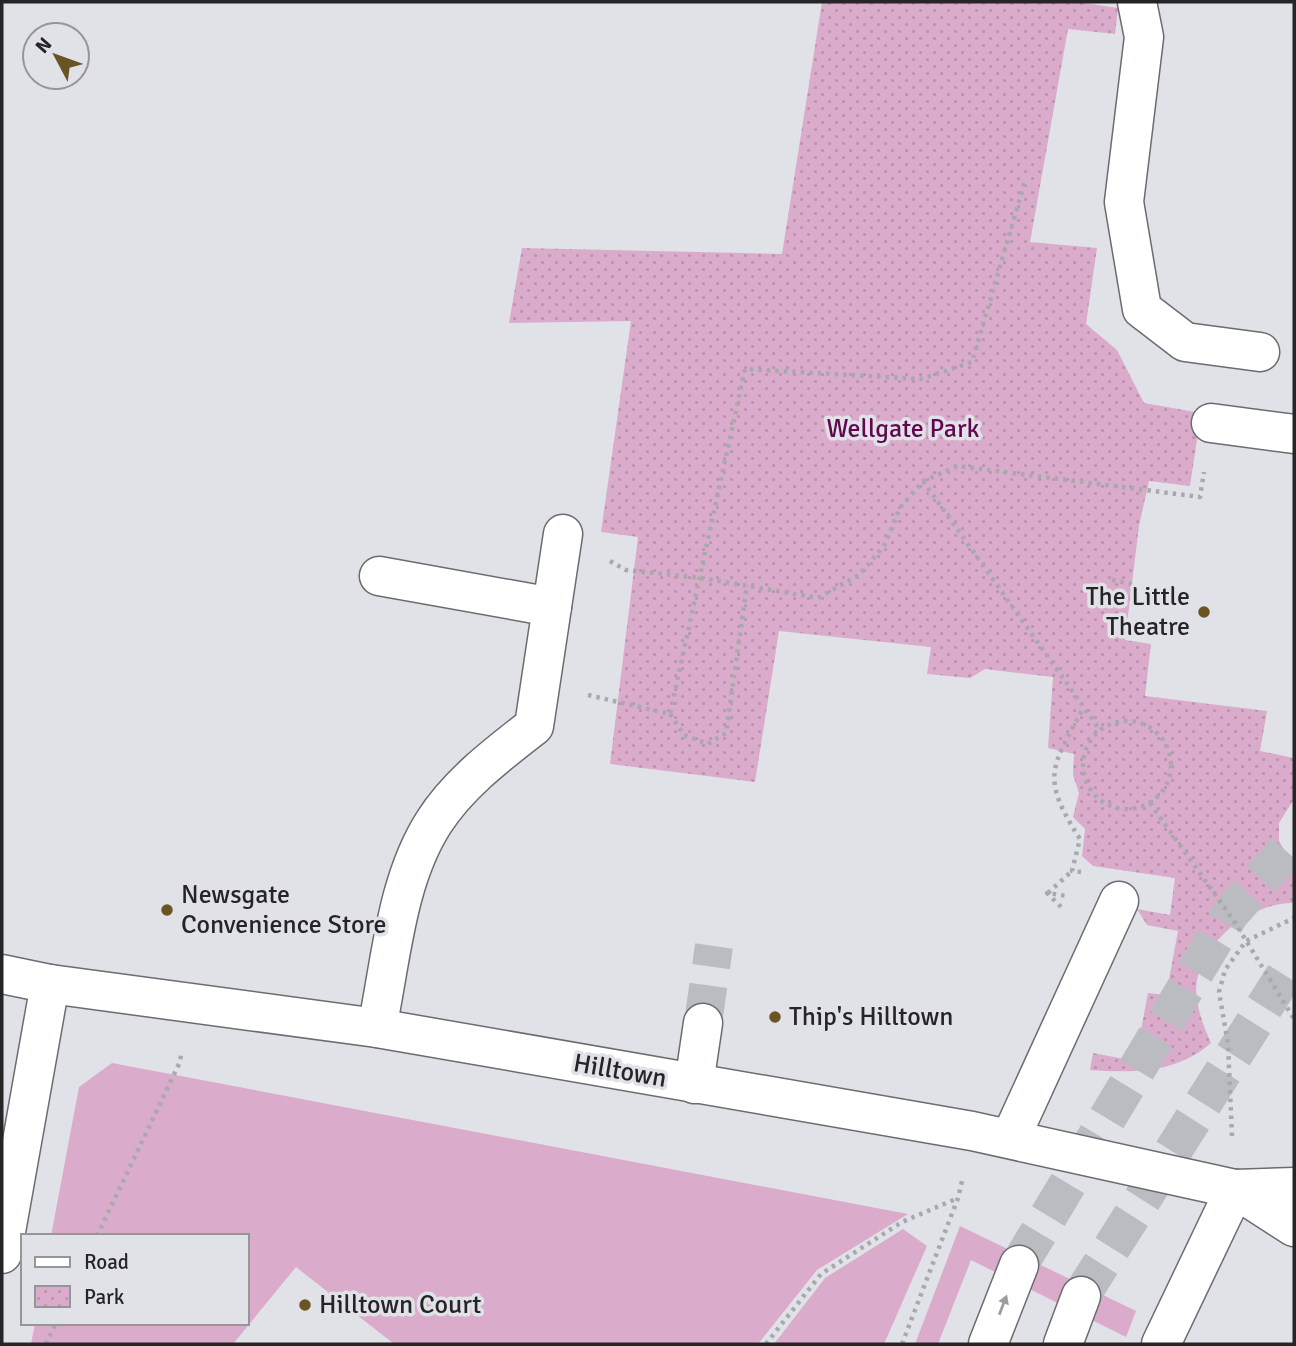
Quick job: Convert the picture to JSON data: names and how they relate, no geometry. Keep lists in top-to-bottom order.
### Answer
{
  "streets": {
    "street": ["Hilltown"]
  },
  "parks": ["Wellgate Park"],
  "places": [
    "The Little Theatre",
    "Newsgate Convenience Store",
    "Thip's Hilltown",
    "Hilltown Court"
  ],
  "legend": ["Road", "Park"],
  "north": "top left"
}
